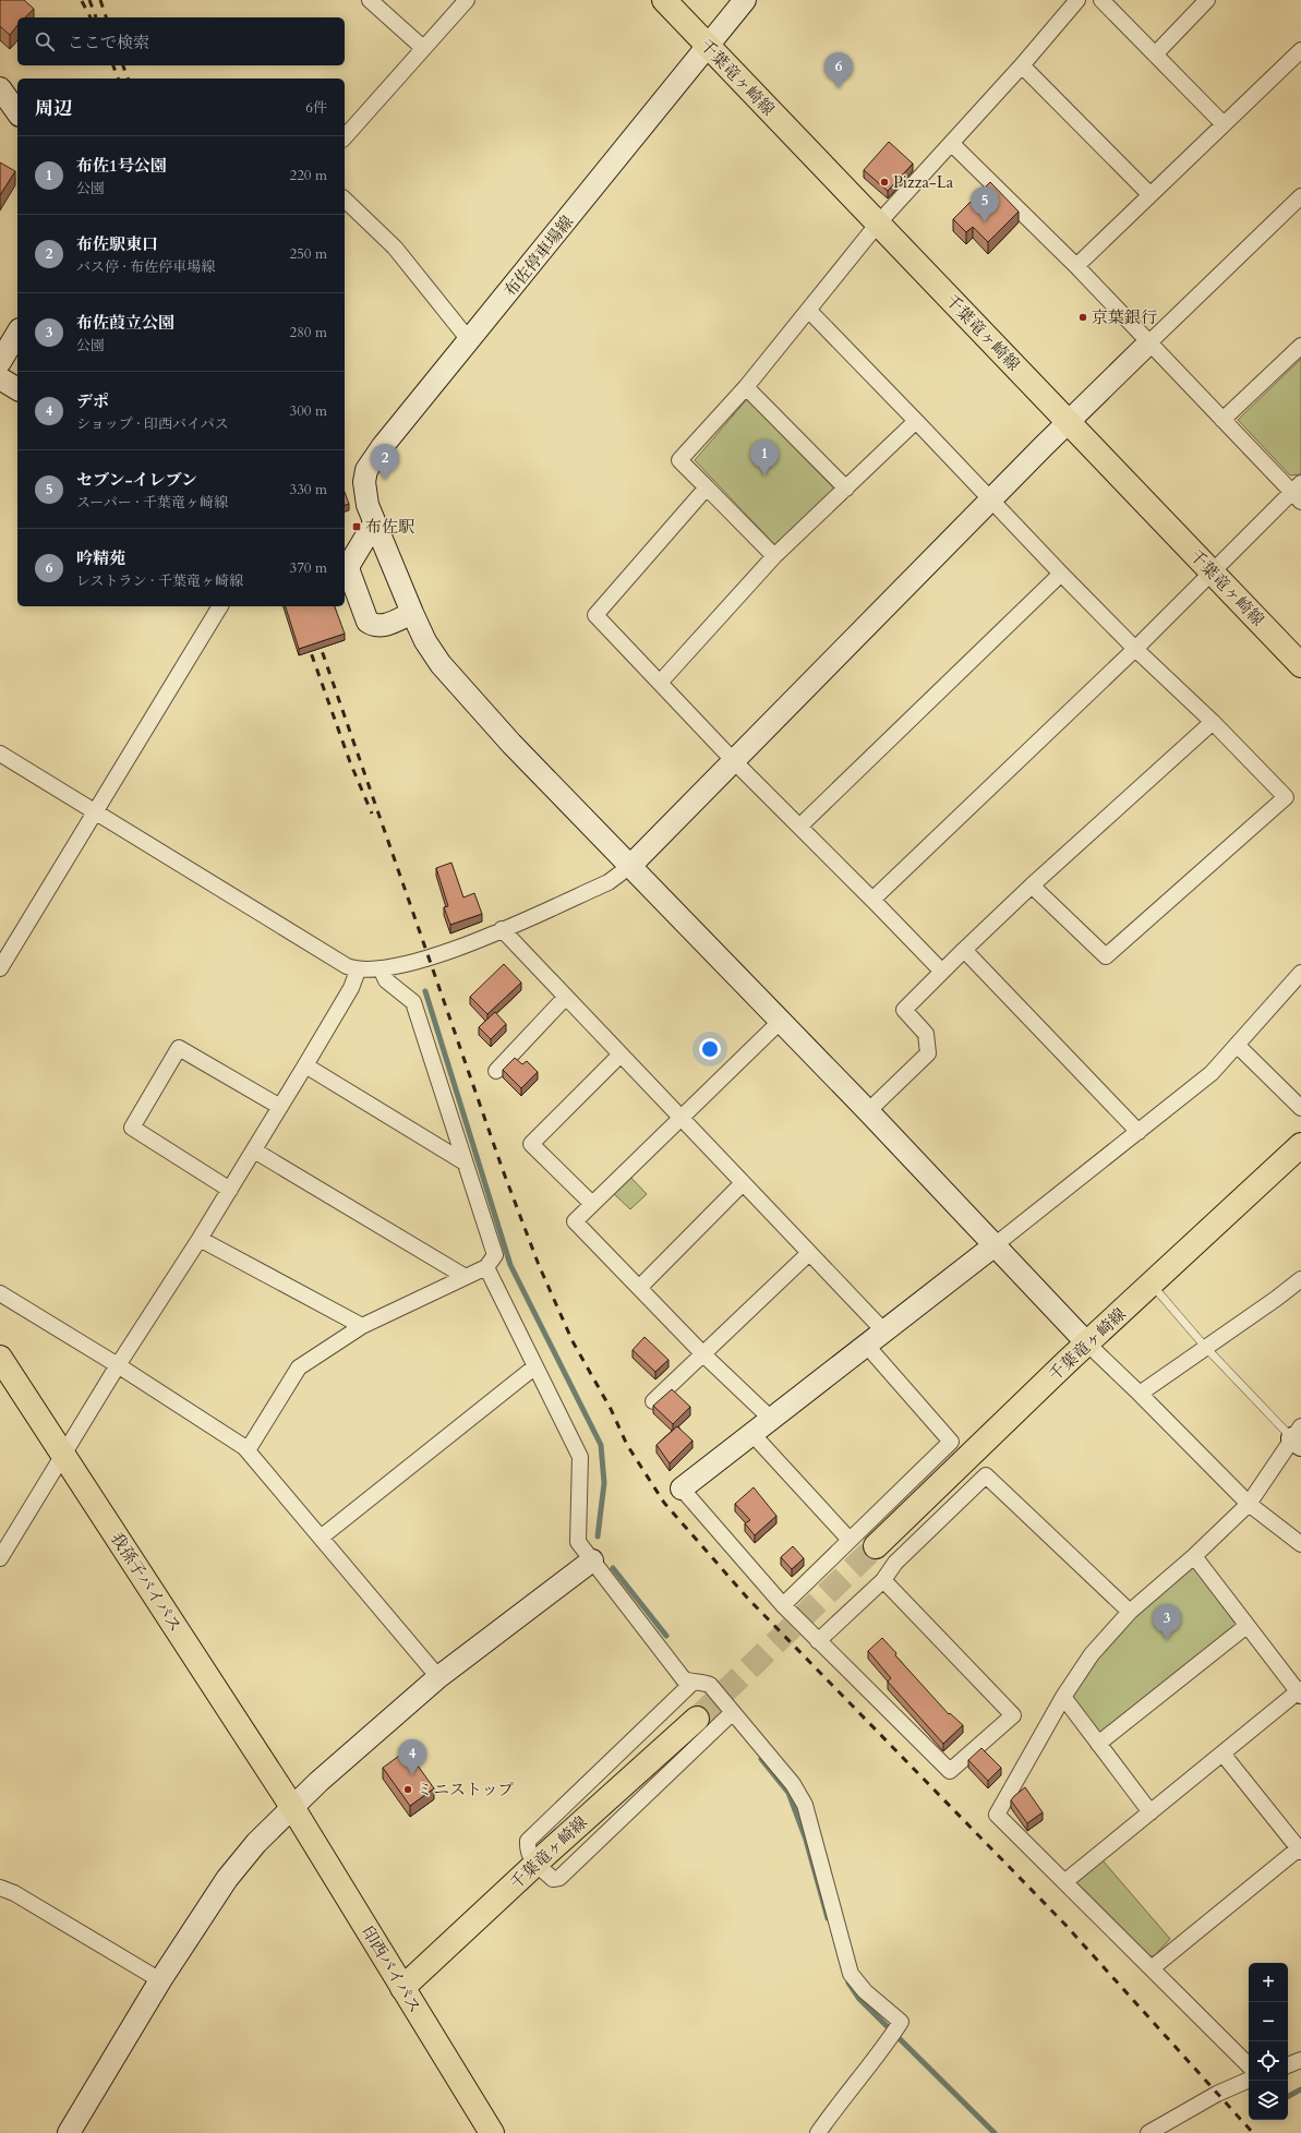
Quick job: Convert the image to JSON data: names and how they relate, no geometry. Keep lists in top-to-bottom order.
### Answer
{
  "streets": {
    "main road": ["千葉竜ヶ崎線", "我孫子バイパス", "印西バイパス"],
    "street": ["布佐停車場線"]
  },
  "crossings": [
    ["千葉竜ヶ崎線", "布佐停車場線"],
    ["千葉竜ヶ崎線", "印西バイパス"],
    ["我孫子バイパス", "印西バイパス"]
  ],
  "places": {
    "other": ["Pizza-La", "京葉銀行", "ミニストップ"],
    "transit": ["布佐駅"]
  },
  "page": {
    "search": "ここで検索",
    "pins": [
      "6",
      "5",
      "1",
      "2",
      "3",
      "4"
    ],
    "heading": ["周辺", "6件"],
    "list": [
      {
        "mark": "1",
        "name": "布佐1号公園",
        "note": "公園",
        "value": "220 m"
      },
      {
        "mark": "2",
        "name": "布佐駅東口",
        "note": "バス停 · 布佐停車場線",
        "value": "250 m"
      },
      {
        "mark": "3",
        "name": "布佐葭立公園",
        "note": "公園",
        "value": "280 m"
      },
      {
        "mark": "4",
        "name": "デポ",
        "note": "ショップ · 印西バイパス",
        "value": "300 m"
      },
      {
        "mark": "5",
        "name": "セブン-イレブン",
        "note": "スーパー · 千葉竜ヶ崎線",
        "value": "330 m"
      },
      {
        "mark": "6",
        "name": "吟精苑",
        "note": "レストラン · 千葉竜ヶ崎線",
        "value": "370 m"
      }
    ],
    "map_buttons": ["+", "−"]
  }
}
